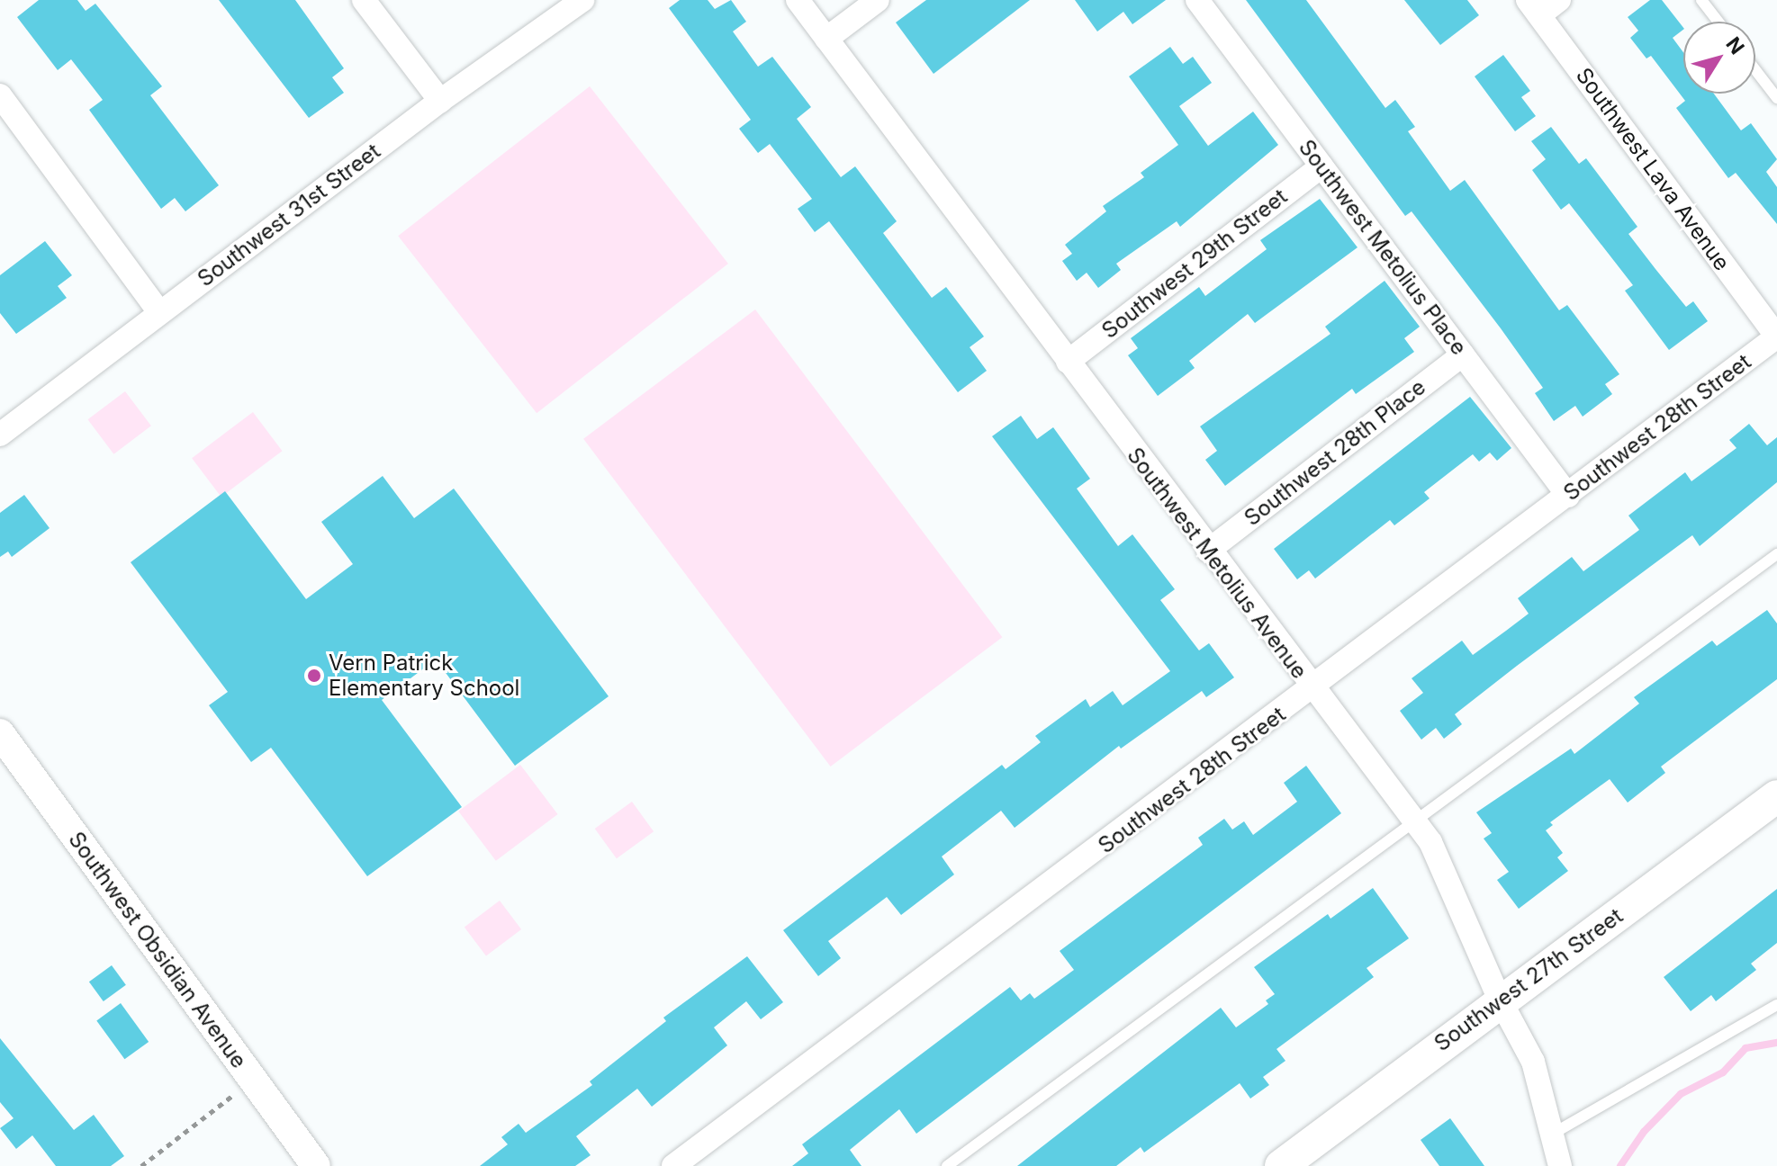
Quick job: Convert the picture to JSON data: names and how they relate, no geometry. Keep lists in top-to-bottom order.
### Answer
{
  "streets": {
    "main road": ["Southwest 27th Street"],
    "street": [
      "Southwest Lava Avenue",
      "Southwest 31st Street",
      "Southwest Metolius Place",
      "Southwest 29th Street",
      "Southwest 28th Street",
      "Southwest 28th Place",
      "Southwest Metolius Avenue",
      "Southwest Obsidian Avenue"
    ]
  },
  "crossings": [
    ["Southwest Lava Avenue", "Southwest 28th Street"],
    ["Southwest Metolius Place", "Southwest 29th Street"],
    ["Southwest Metolius Place", "Southwest 28th Street"],
    ["Southwest Metolius Place", "Southwest 28th Place"],
    ["Southwest 29th Street", "Southwest Metolius Avenue"],
    ["Southwest 28th Street", "Southwest Metolius Avenue"],
    ["Southwest 28th Place", "Southwest Metolius Avenue"],
    ["Southwest Metolius Avenue", "Southwest 27th Street"]
  ],
  "places": ["Vern Patrick Elementary School"],
  "north": "top right"
}
